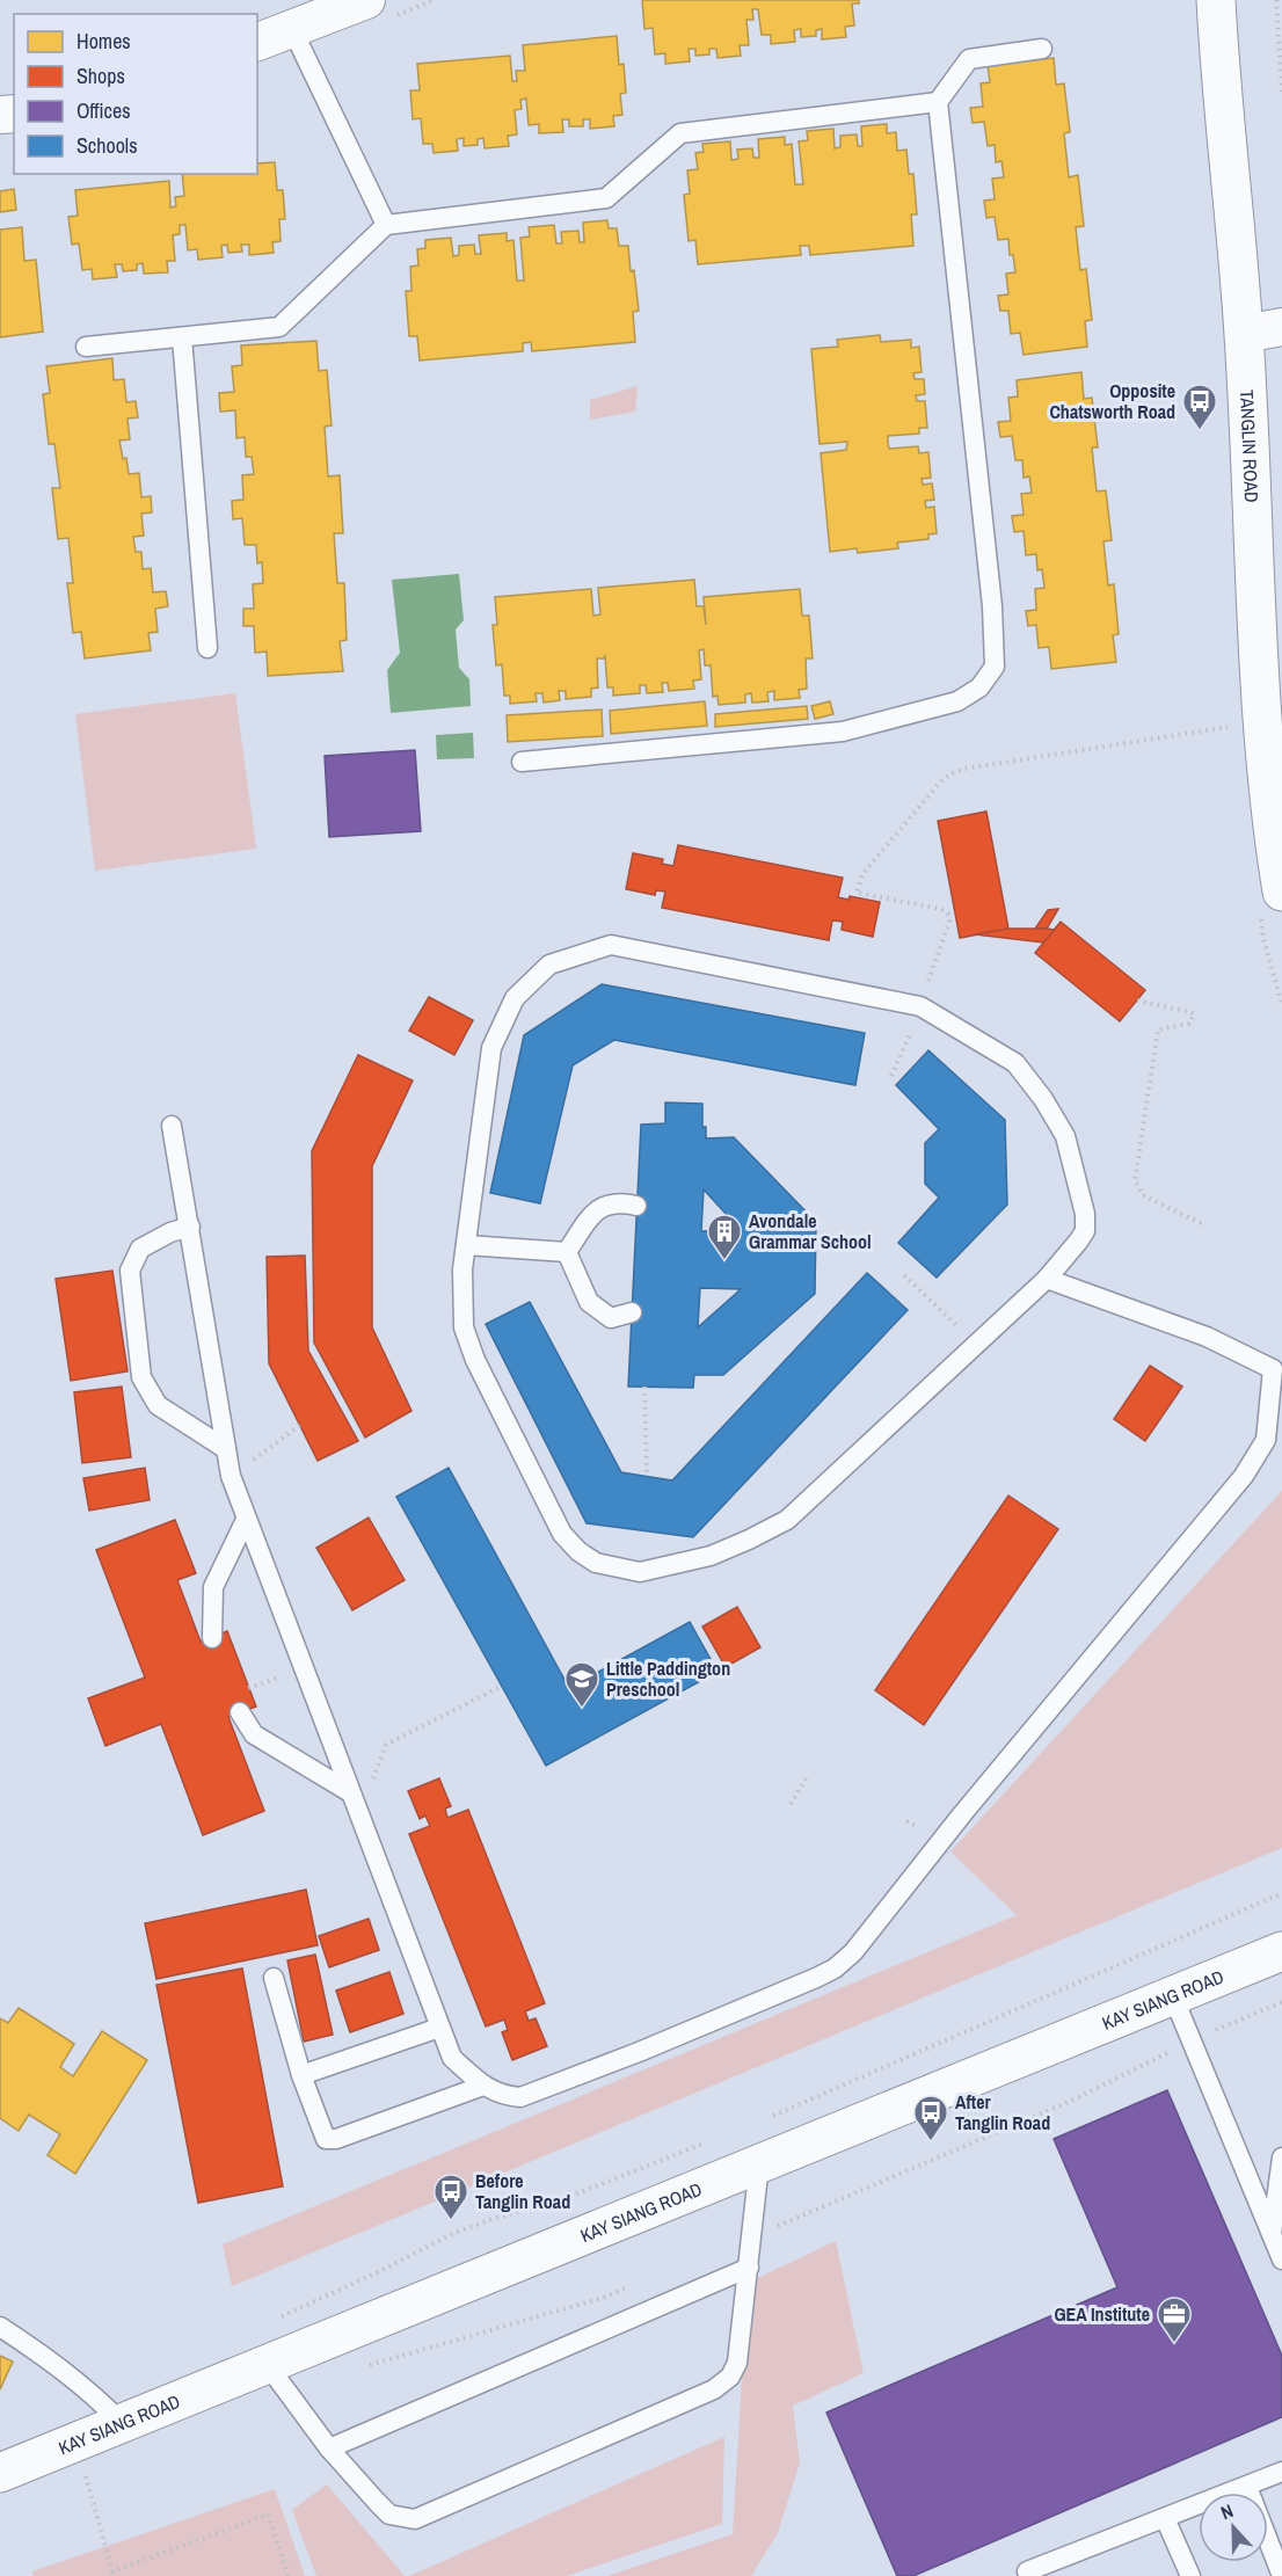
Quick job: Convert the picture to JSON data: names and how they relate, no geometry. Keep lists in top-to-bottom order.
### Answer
{
  "streets": {
    "main road": ["TANGLIN ROAD", "KAY SIANG ROAD"]
  },
  "places": {
    "bus stop": ["Opposite Chatsworth Road", "After Tanglin Road", "Before Tanglin Road"],
    "building": ["Avondale Grammar School"],
    "school or university": ["Little Paddington Preschool"],
    "office": ["GEA Institute"]
  },
  "legend": [
    "Homes",
    "Shops",
    "Offices",
    "Schools"
  ],
  "north": "top"
}
